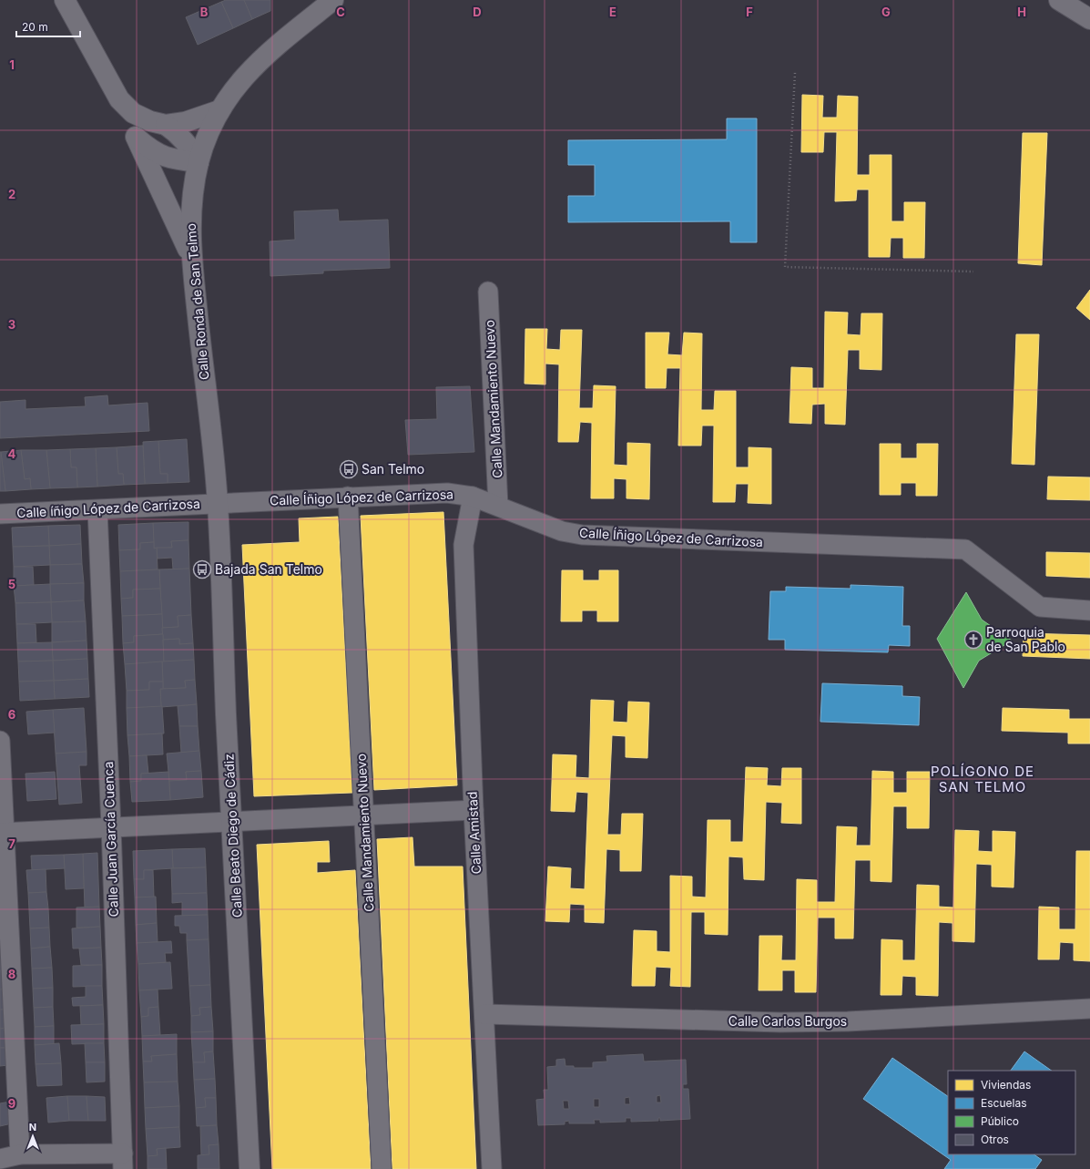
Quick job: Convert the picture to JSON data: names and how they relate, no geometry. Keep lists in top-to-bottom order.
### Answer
{
  "streets": {
    "street": [
      "Calle Ronda de San Telmo",
      "Calle Mandamiento Nuevo",
      "Calle Íñigo López de Carrizosa",
      "Calle íñigo López de Carrizosa",
      "Calle Amistad",
      "Calle Beato Diego de Cádiz",
      "Calle Juan García Cuenca",
      "Calle Carlos Burgos"
    ]
  },
  "crossings": [
    ["Calle Ronda de San Telmo", "Calle Íñigo López de Carrizosa"],
    ["Calle Ronda de San Telmo", "Calle íñigo López de Carrizosa"],
    ["Calle Ronda de San Telmo", "Calle Beato Diego de Cádiz"],
    ["Calle Mandamiento Nuevo", "Calle Íñigo López de Carrizosa"],
    ["Calle Íñigo López de Carrizosa", "Calle íñigo López de Carrizosa"],
    ["Calle Íñigo López de Carrizosa", "Calle Amistad"],
    ["Calle Íñigo López de Carrizosa", "Calle Beato Diego de Cádiz"],
    ["Calle íñigo López de Carrizosa", "Calle Beato Diego de Cádiz"],
    ["Calle íñigo López de Carrizosa", "Calle Juan García Cuenca"],
    ["Calle Amistad", "Calle Carlos Burgos"]
  ],
  "districts": ["POLÍGONO DE SAN TELMO"],
  "places": {
    "bus stop": ["San Telmo", "Bajada San Telmo"],
    "church": ["Parroquia de San Pablo"]
  },
  "legend": [
    "Viviendas",
    "Escuelas",
    "Público",
    "Otros"
  ],
  "scale_bar": "20 m",
  "north": "top",
  "grid": {
    "columns": [
      "B",
      "C",
      "D",
      "E",
      "F",
      "G",
      "H"
    ],
    "rows": [
      "1",
      "2",
      "3",
      "4",
      "5",
      "6",
      "7",
      "8",
      "9"
    ]
  }
}
